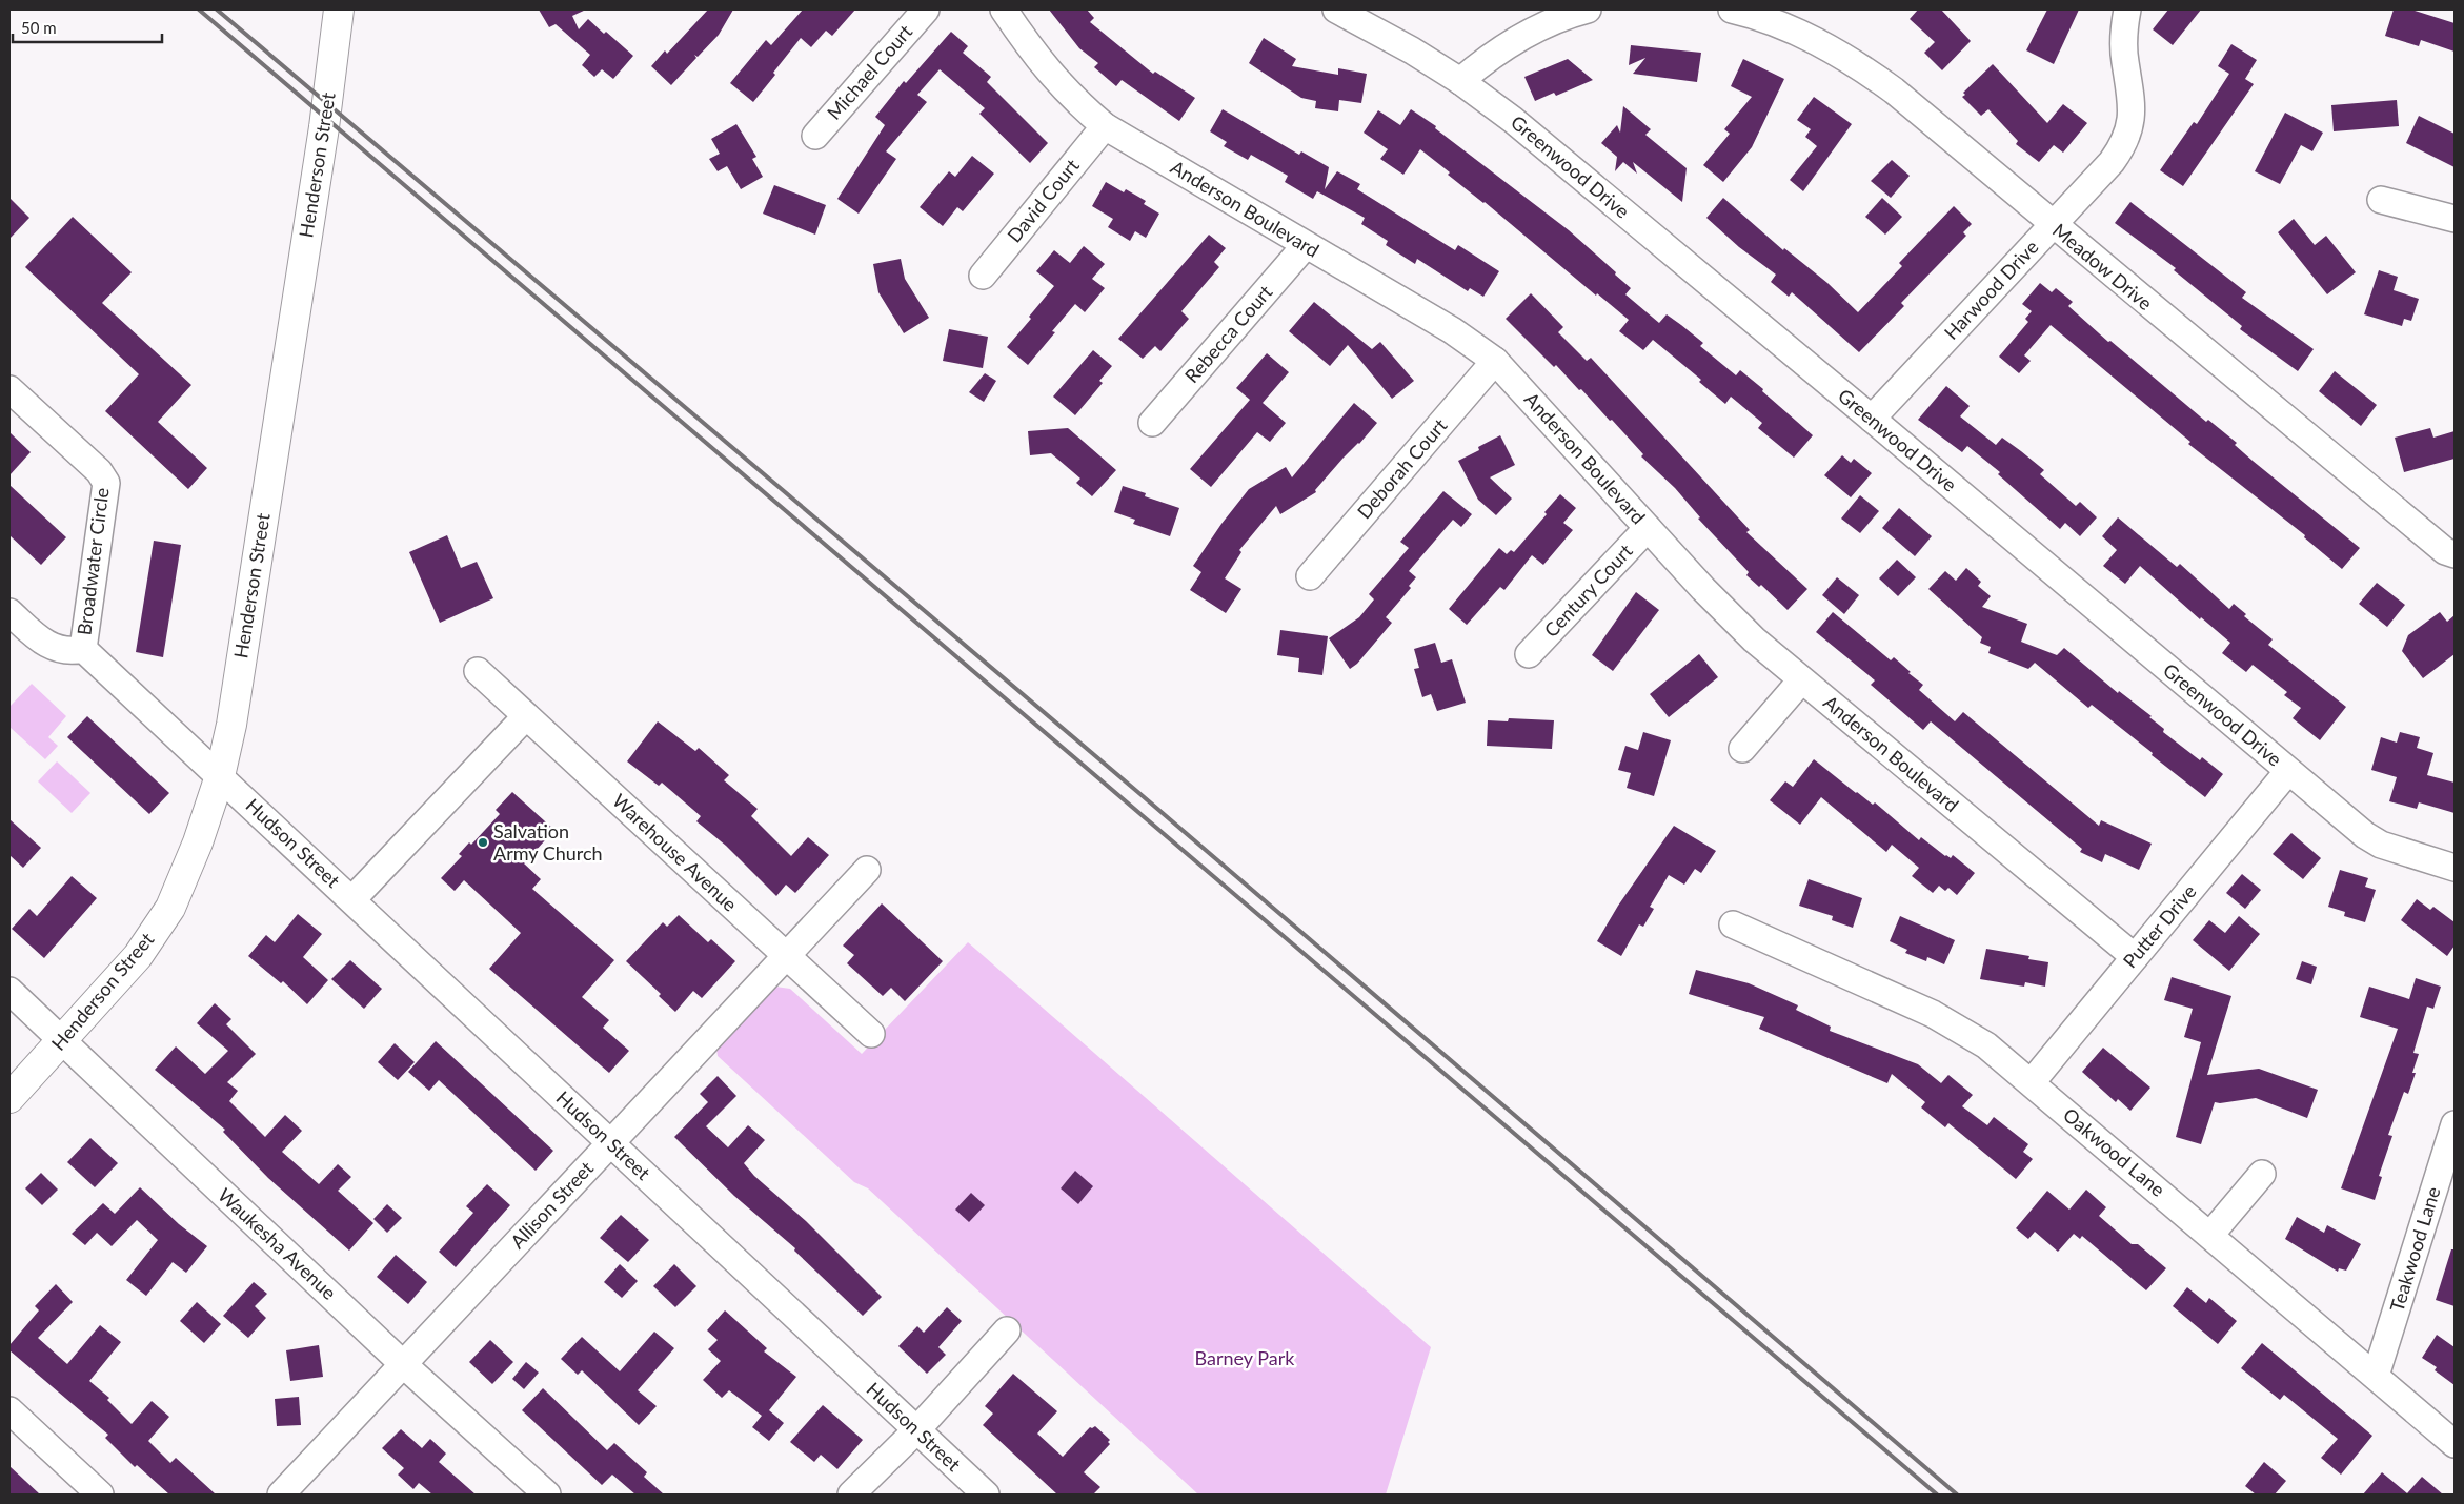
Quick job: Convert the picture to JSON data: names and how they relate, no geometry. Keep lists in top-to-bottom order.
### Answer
{
  "streets": {
    "main road": ["Henderson Street"],
    "street": [
      "Michael Court",
      "Greenwood Drive",
      "David Court",
      "Anderson Boulevard",
      "Meadow Drive",
      "Harwood Drive",
      "Rebecca Court",
      "Deborah Court",
      "Broadwater Circle",
      "Century Court",
      "Hudson Street",
      "Warehouse Avenue",
      "Putter Drive",
      "Oakwood Lane",
      "Allison Street",
      "Waukesha Avenue",
      "Teakwood Lane"
    ]
  },
  "crossings": [
    ["Henderson Street", "Broadwater Circle"],
    ["Henderson Street", "Hudson Street"],
    ["Henderson Street", "Waukesha Avenue"],
    ["Greenwood Drive", "Harwood Drive"],
    ["Greenwood Drive", "Putter Drive"],
    ["David Court", "Anderson Boulevard"],
    ["Anderson Boulevard", "Rebecca Court"],
    ["Anderson Boulevard", "Deborah Court"],
    ["Anderson Boulevard", "Century Court"],
    ["Anderson Boulevard", "Putter Drive"],
    ["Meadow Drive", "Harwood Drive"],
    ["Broadwater Circle", "Hudson Street"],
    ["Hudson Street", "Allison Street"],
    ["Warehouse Avenue", "Allison Street"],
    ["Putter Drive", "Oakwood Lane"],
    ["Oakwood Lane", "Teakwood Lane"],
    ["Allison Street", "Waukesha Avenue"]
  ],
  "parks": ["Barney Park"],
  "places": ["Salvation Army Church"],
  "scale_bar": "50 m"
}
